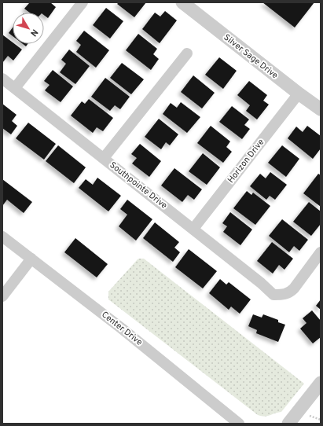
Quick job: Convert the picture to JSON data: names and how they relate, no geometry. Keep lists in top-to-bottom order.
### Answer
{
  "streets": {
    "street": [
      "Silver Sage Drive",
      "Horizon Drive",
      "Southpointe Drive",
      "Center Drive"
    ]
  },
  "crossings": [
    ["Silver Sage Drive", "Horizon Drive"],
    ["Horizon Drive", "Southpointe Drive"]
  ],
  "north": "bottom right"
}
